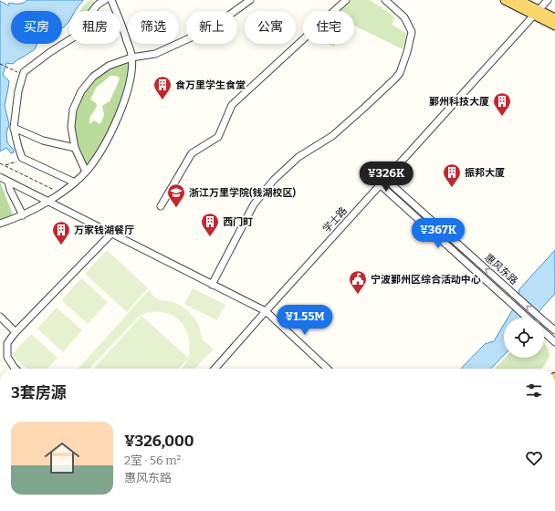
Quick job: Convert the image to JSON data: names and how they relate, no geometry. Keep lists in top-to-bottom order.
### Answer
{
  "streets": {
    "street": ["学士路", "惠风东路"]
  },
  "crossings": [
    ["学士路", "惠风东路"]
  ],
  "places": {
    "building": [
      "食万里学生食堂",
      "鄞州科技大厦",
      "振邦大厦",
      "西门町",
      "万家钱湖餐厅"
    ],
    "school or university": ["浙江万里学院(钱湖校区)"],
    "public building": ["宁波鄞州区综合活动中心"]
  },
  "page": {
    "chip": [
      "买房",
      "租房",
      "筛选",
      "新上",
      "公寓",
      "住宅"
    ],
    "price": ["¥326K", "¥367K", "¥1.55M"],
    "heading": "3套房源",
    "list": [
      {
        "name": "¥326,000",
        "note": "2室 · 56 m² · 惠风东路"
      }
    ]
  }
}
